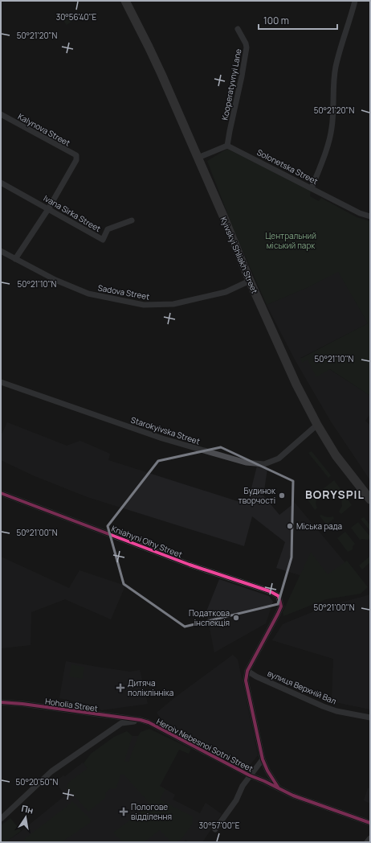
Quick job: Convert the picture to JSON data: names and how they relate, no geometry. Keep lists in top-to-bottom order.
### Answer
{
  "streets": {
    "highway": ["Kyivskyi Shliakh Street"],
    "street": [
      "Kooperatyvnyi Lane",
      "Kalynova Street",
      "Solonetska Street",
      "Ivana Sirka Street",
      "Sadova Street",
      "Starokyivska Street",
      "Kniahyni Olhy Street",
      "вулиця Верхній Вал",
      "Hoholia Street",
      "Heroiv Nebesnoi Sotni Street"
    ]
  },
  "crossings": [
    ["Kooperatyvnyi Lane", "Solonetska Street"],
    ["Kalynova Street", "Ivana Sirka Street"],
    ["Kyivskyi Shliakh Street", "Sadova Street"],
    ["Kyivskyi Shliakh Street", "Starokyivska Street"],
    ["Kniahyni Olhy Street", "вулиця Верхній Вал"],
    ["Hoholia Street", "Heroiv Nebesnoi Sotni Street"]
  ],
  "districts": ["BORYSPIL"],
  "parks": ["Центральний міський парк"],
  "places": {
    "other": ["Будинок творчості", "Міська рада", "Податкова інспекція"],
    "health": ["Дитяча поліклінніка", "Пологове відділення"]
  },
  "scale_bar": "100 m",
  "north": "top",
  "coordinates": [
    "30°56'40\"E",
    "50°21'20\"N",
    "50°21'10\"N",
    "50°21'00\"N",
    "50°20'50\"N",
    "30°57'00\"E"
  ]
}
